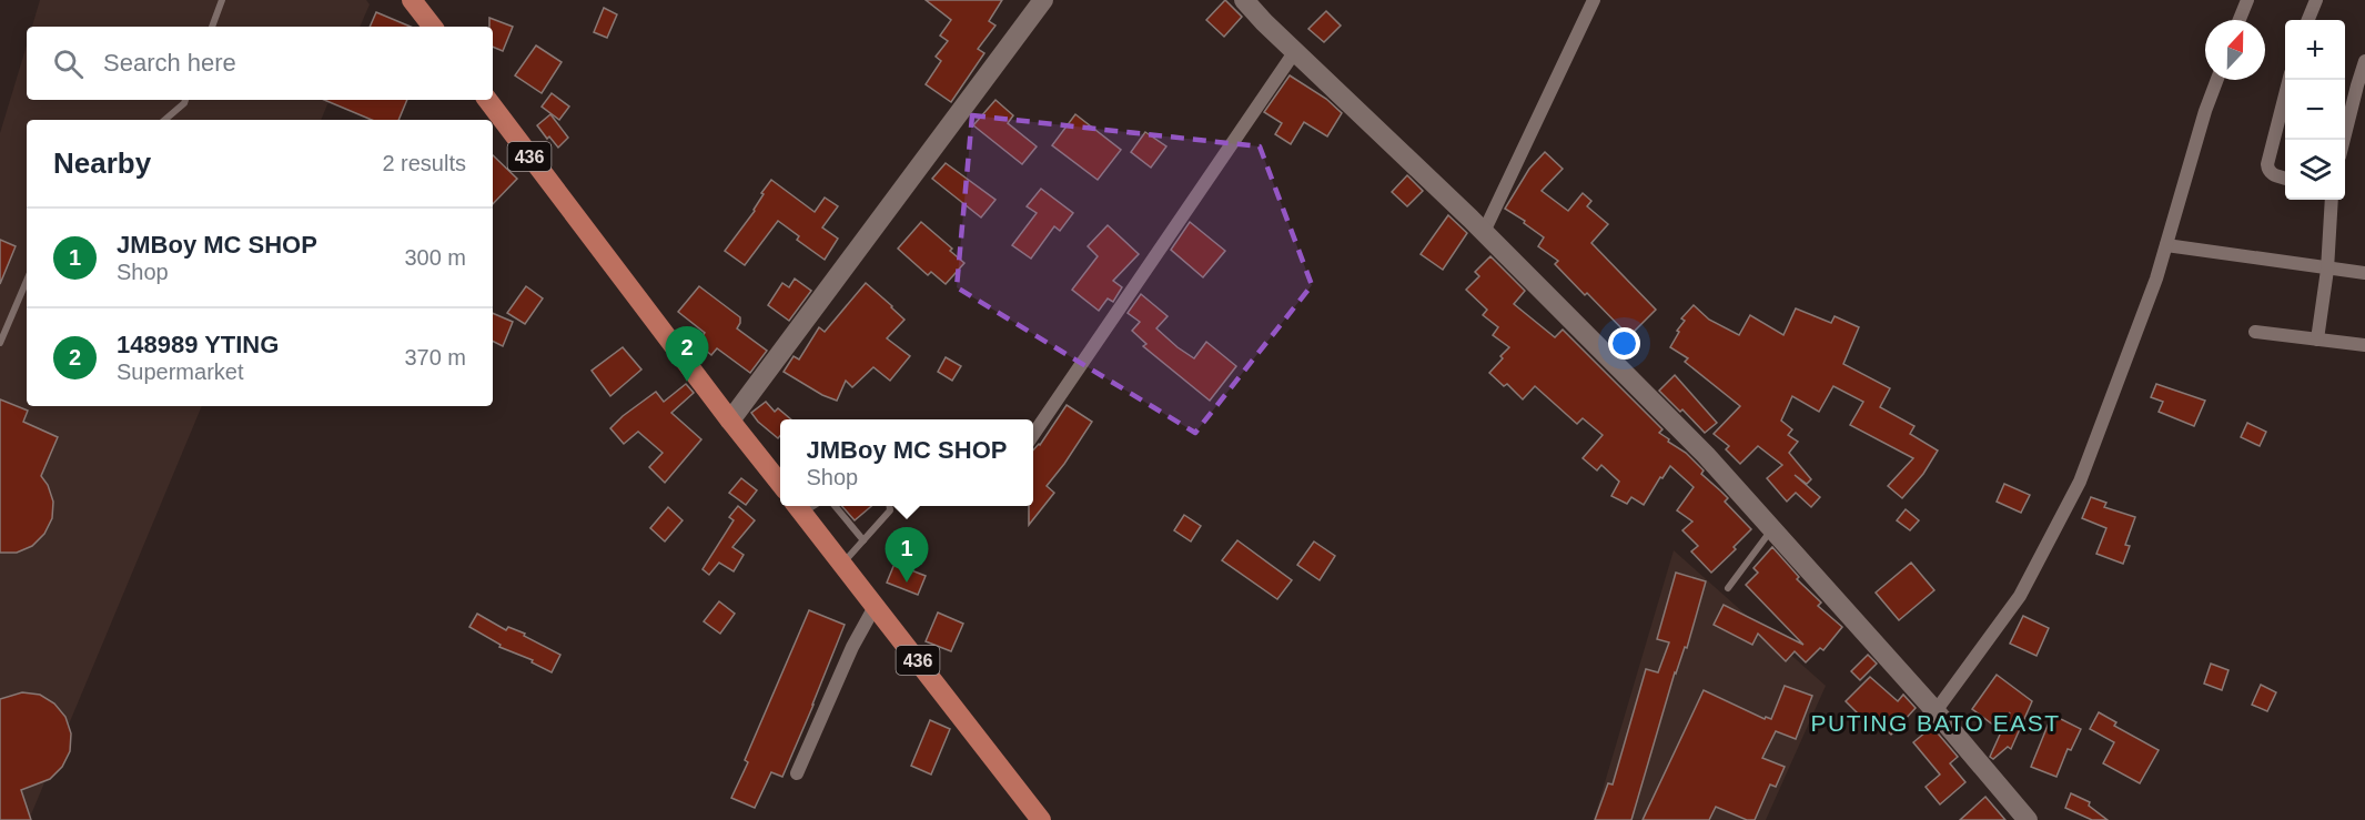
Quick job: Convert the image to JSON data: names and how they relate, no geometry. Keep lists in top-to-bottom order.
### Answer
{
  "streets": {
    "main road": ["436"]
  },
  "districts": ["PUTING BATO EAST"],
  "north": "top",
  "page": {
    "map_buttons": ["+", "−"],
    "search": "Search here",
    "heading": ["Nearby", "2 results"],
    "list": [
      {
        "mark": "1",
        "name": "JMBoy MC SHOP",
        "note": "Shop",
        "value": "300 m"
      },
      {
        "mark": "2",
        "name": "148989 YTING",
        "note": "Supermarket",
        "value": "370 m"
      }
    ],
    "pins": ["2", "1"],
    "popup": ["JMBoy MC SHOP", "Shop"]
  }
}
